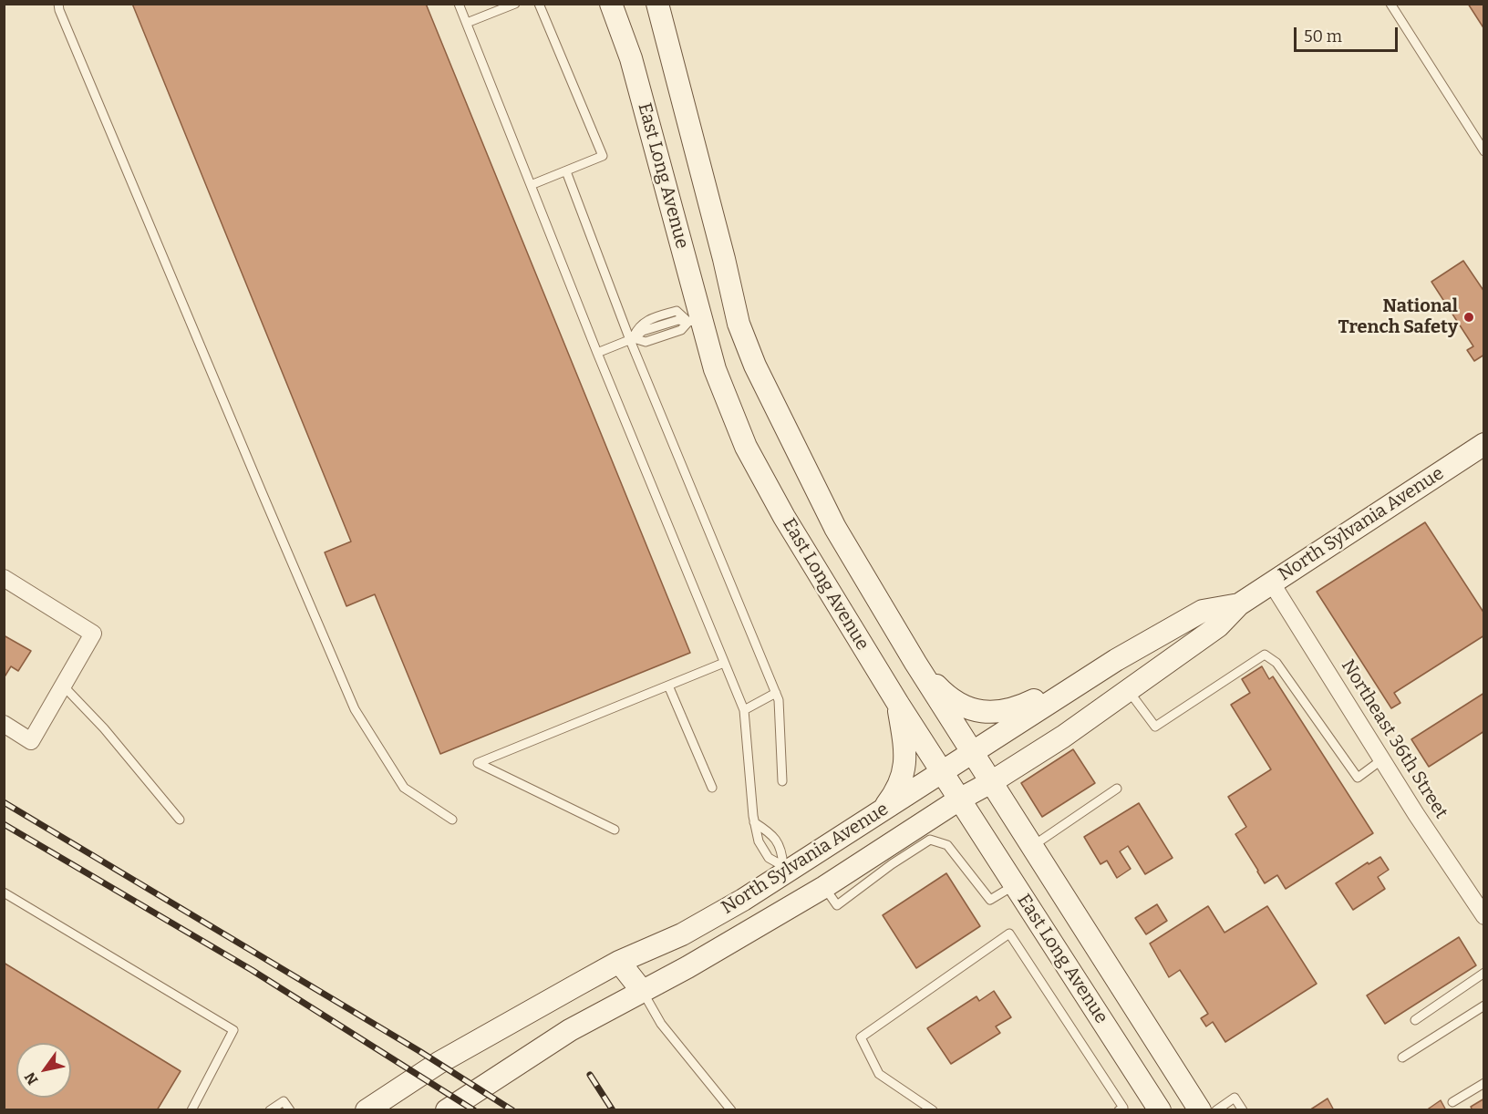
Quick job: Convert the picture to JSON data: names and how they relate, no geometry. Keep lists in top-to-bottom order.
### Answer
{
  "streets": {
    "main road": ["East Long Avenue", "North Sylvania Avenue"],
    "street": ["Northeast 36th Street"]
  },
  "crossings": [
    ["East Long Avenue", "North Sylvania Avenue"],
    ["North Sylvania Avenue", "Northeast 36th Street"]
  ],
  "places": ["National Trench Safety"],
  "scale_bar": "50 m",
  "north": "bottom left"
}
